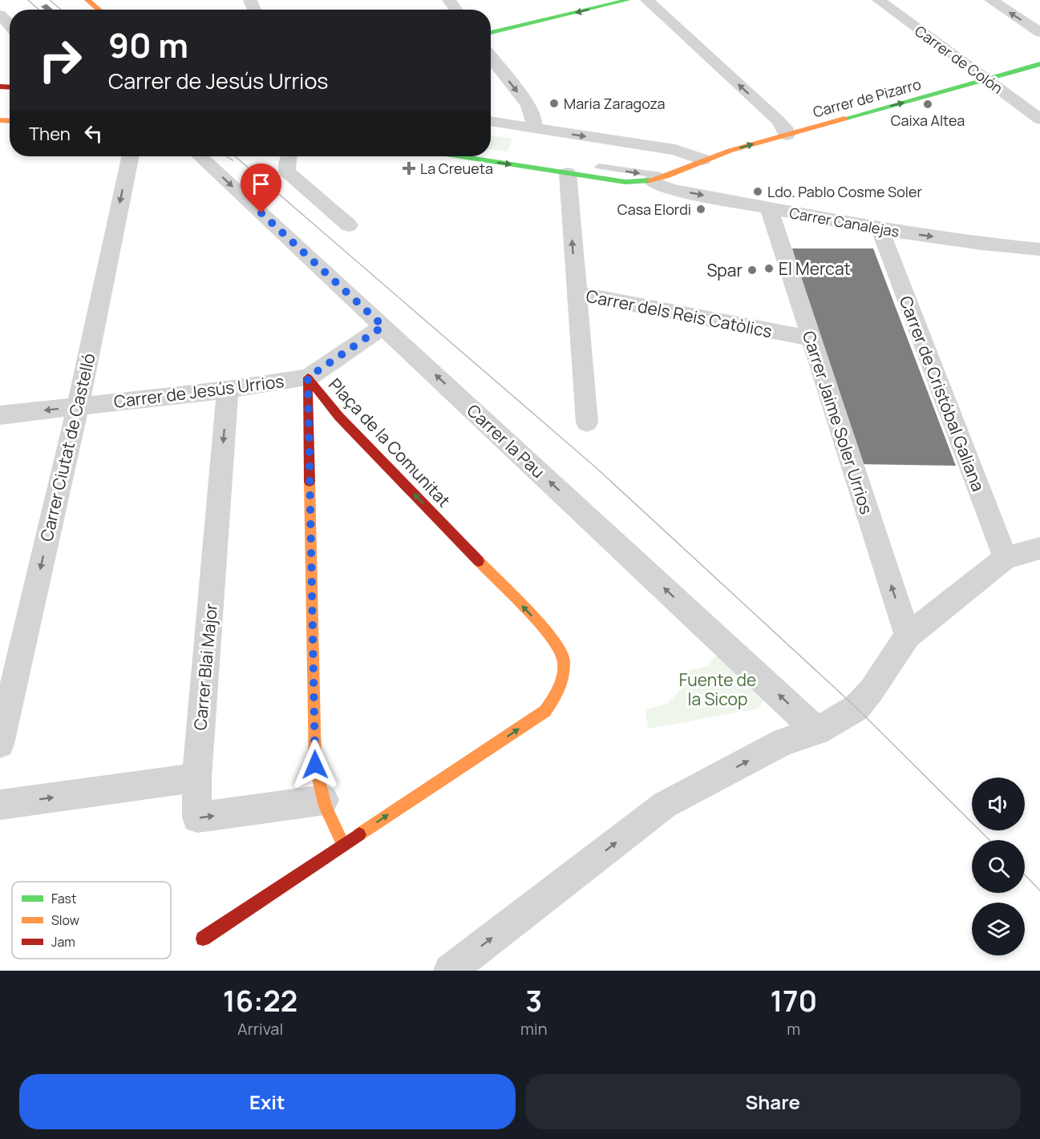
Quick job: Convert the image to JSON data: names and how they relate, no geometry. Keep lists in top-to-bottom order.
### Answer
{
  "streets": {
    "main road": ["Carrer de Pizarro", "Plaça de la Comunitat"],
    "street": [
      "Carrer de Colón",
      "Carrer Canalejas",
      "Carrer dels Reis Catòlics",
      "Carrer de Jesús Urrios",
      "Carrer de Cristóbal Galiana",
      "Carrer Jaime Soler Urrios",
      "Carrer la Pau",
      "Carrer Ciutat de Castelló",
      "Carrer Blai Major"
    ]
  },
  "crossings": [
    ["Carrer de Colón", "Carrer de Pizarro"],
    ["Carrer de Pizarro", "Carrer Canalejas"],
    ["Carrer Canalejas", "Carrer de Cristóbal Galiana"],
    ["Carrer Canalejas", "Carrer Jaime Soler Urrios"],
    ["Carrer dels Reis Catòlics", "Carrer Jaime Soler Urrios"],
    ["Carrer de Jesús Urrios", "Carrer la Pau"],
    ["Carrer de Jesús Urrios", "Plaça de la Comunitat"],
    ["Carrer de Jesús Urrios", "Carrer Ciutat de Castelló"],
    ["Carrer de Jesús Urrios", "Carrer Blai Major"],
    ["Plaça de la Comunitat", "Carrer Blai Major"]
  ],
  "one_way": [
    "Carrer de Pizarro",
    "Carrer Canalejas",
    "Carrer Jaime Soler Urrios",
    "Carrer Ciutat de Castelló"
  ],
  "parks": ["Fuente de la Sicop"],
  "places": {
    "other": [
      "Maria Zaragoza",
      "Caixa Altea",
      "Ldo. Pablo Cosme Soler",
      "Casa Elordi",
      "El Mercat",
      "Spar"
    ],
    "health": ["La Creueta"]
  },
  "legend": ["Fast", "Slow", "Jam"],
  "page": {
    "turn": ["90 m", "Carrer de Jesús Urrios"],
    "then": "Then",
    "eta": [
      "16:22",
      "Arrival",
      "3",
      "min",
      "170",
      "m"
    ],
    "buttons": ["Exit", "Share"]
  }
}
